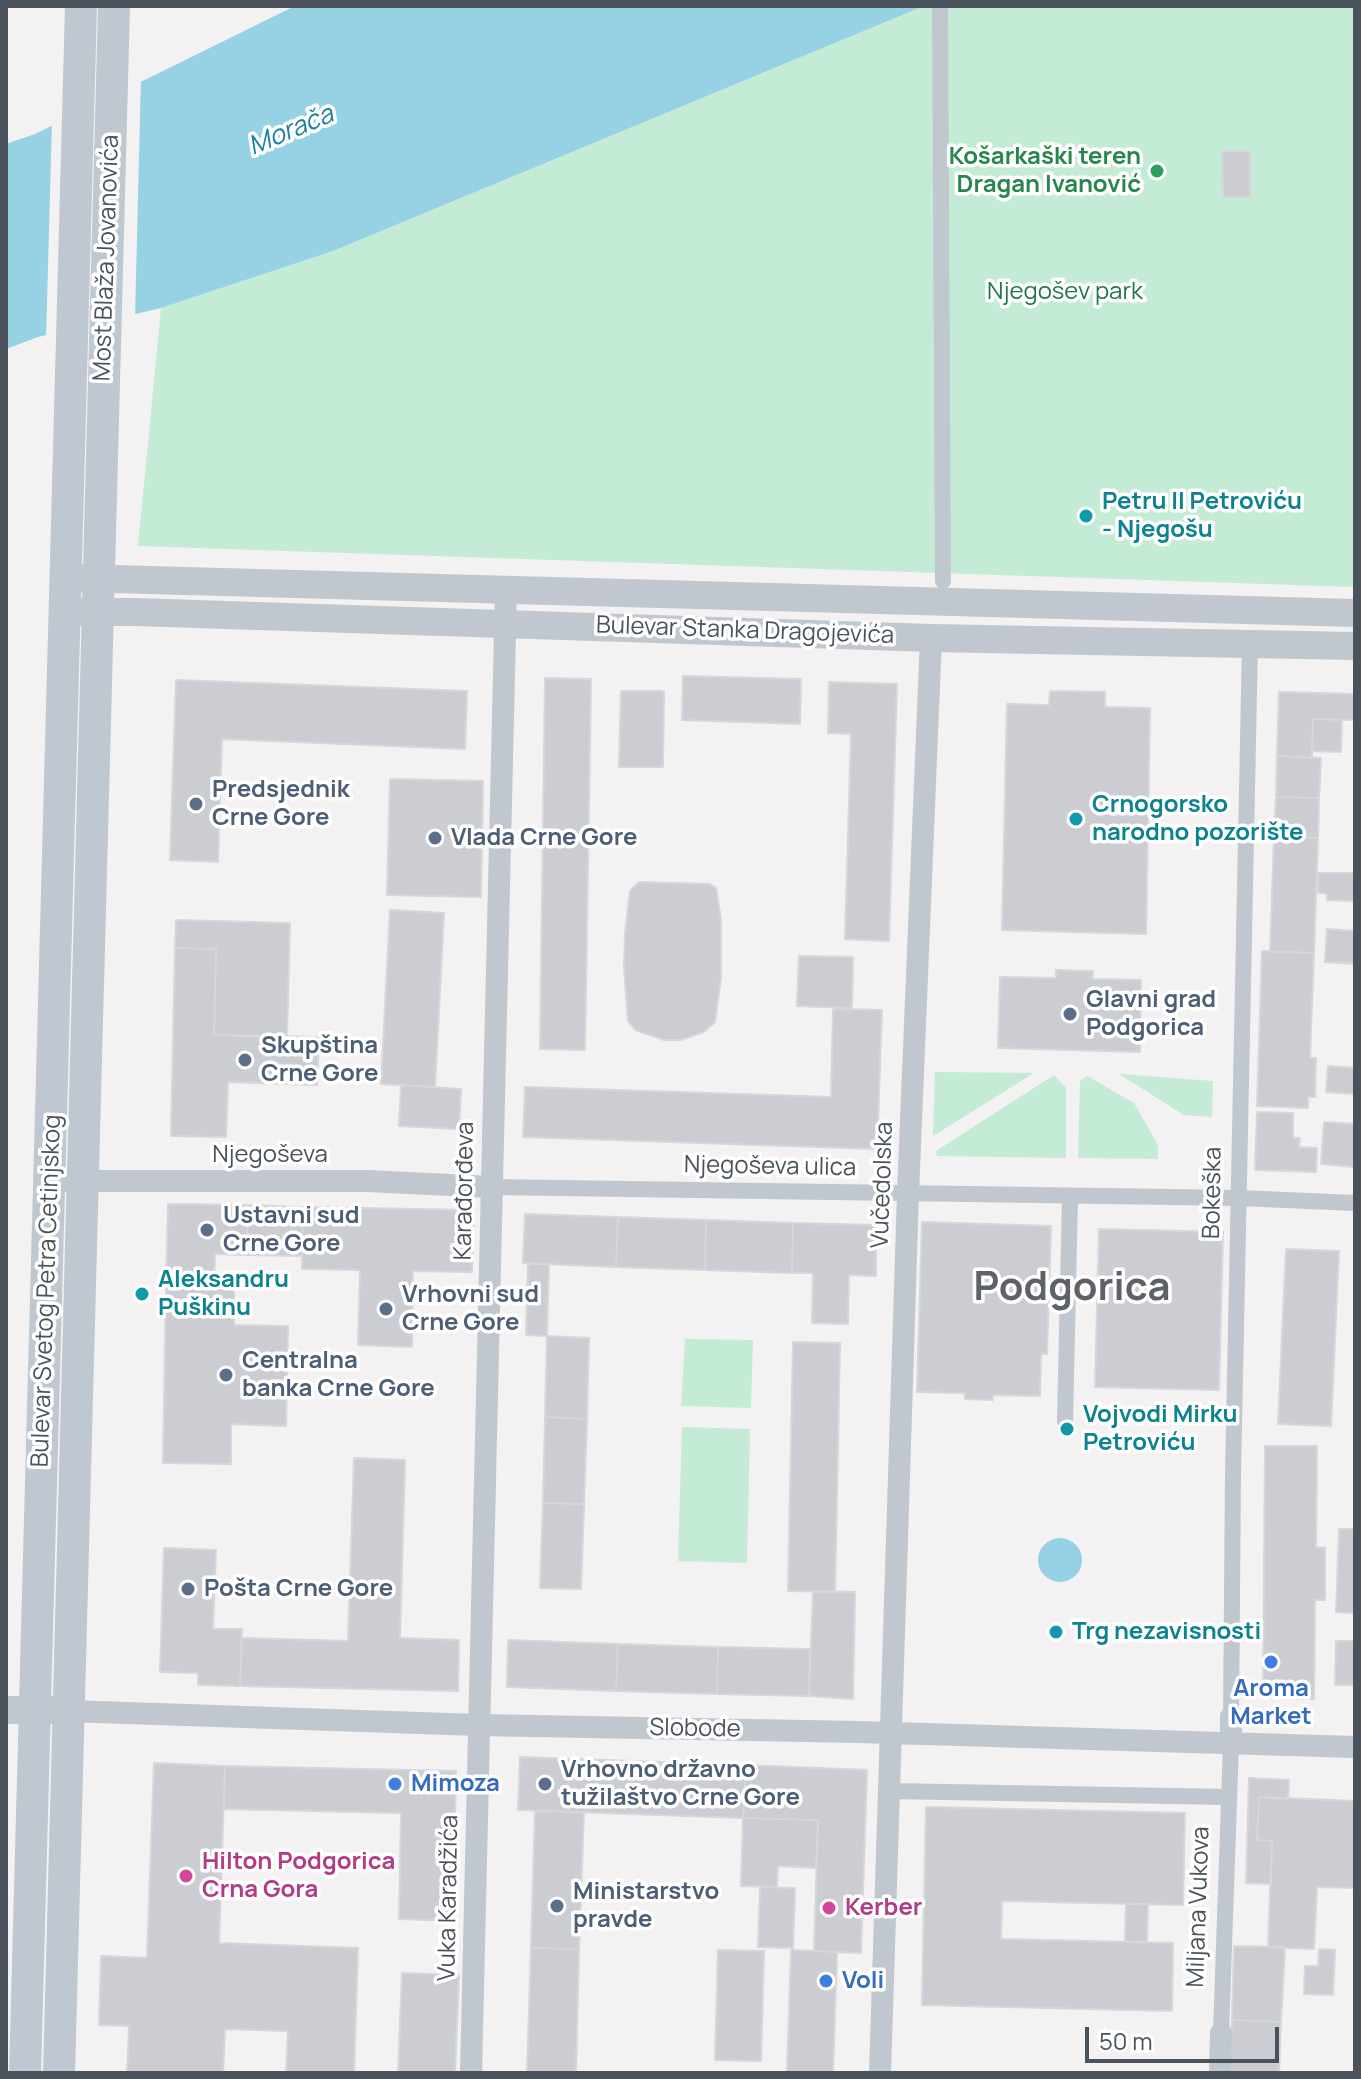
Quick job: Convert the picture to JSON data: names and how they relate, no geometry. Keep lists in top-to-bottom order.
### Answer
{
  "streets": {
    "main road": ["Most Blaža Jovanovića", "Bulevar Svetog Petra Cetinjskog"],
    "street": [
      "Bulevar Stanka Dragojevića",
      "Njegoševa",
      "Njegoševa ulica",
      "Vučedolska",
      "Karađorđeva",
      "Bokeška",
      "Slobode",
      "Vuka Karadžića",
      "Miljana Vukova"
    ]
  },
  "crossings": [
    ["Most Blaža Jovanovića", "Bulevar Svetog Petra Cetinjskog"],
    ["Bulevar Stanka Dragojevića", "Vučedolska"],
    ["Bulevar Stanka Dragojevića", "Karađorđeva"],
    ["Bulevar Stanka Dragojevića", "Bokeška"],
    ["Bulevar Stanka Dragojevića", "Bulevar Svetog Petra Cetinjskog"],
    ["Njegoševa", "Njegoševa ulica"],
    ["Njegoševa", "Karađorđeva"],
    ["Njegoševa", "Bulevar Svetog Petra Cetinjskog"],
    ["Njegoševa ulica", "Vučedolska"],
    ["Njegoševa ulica", "Karađorđeva"],
    ["Njegoševa ulica", "Bokeška"],
    ["Vučedolska", "Slobode"],
    ["Karađorđeva", "Slobode"],
    ["Karađorđeva", "Vuka Karadžića"],
    ["Bokeška", "Slobode"],
    ["Bokeška", "Miljana Vukova"],
    ["Bulevar Svetog Petra Cetinjskog", "Slobode"],
    ["Slobode", "Vuka Karadžića"],
    ["Slobode", "Miljana Vukova"]
  ],
  "districts": ["Podgorica"],
  "water": ["Morača"],
  "parks": ["Njegošev park"],
  "places": [
    "Košarkaški teren Dragan Ivanović",
    "Petru II Petroviću - Njegošu",
    "Predsjednik Crne Gore",
    "Crnogorsko narodno pozorište",
    "Vlada Crne Gore",
    "Glavni grad Podgorica",
    "Skupština Crne Gore",
    "Ustavni sud Crne Gore",
    "Aleksandru Puškinu",
    "Vrhovni sud Crne Gore",
    "Centralna banka Crne Gore",
    "Vojvodi Mirku Petroviću",
    "Pošta Crne Gore",
    "Trg nezavisnosti",
    "Aroma Market",
    "Mimoza",
    "Vrhovno državno tužilaštvo Crne Gore",
    "Hilton Podgorica Crna Gora",
    "Ministarstvo pravde",
    "Kerber",
    "Voli"
  ],
  "scale_bar": "50 m"
}
